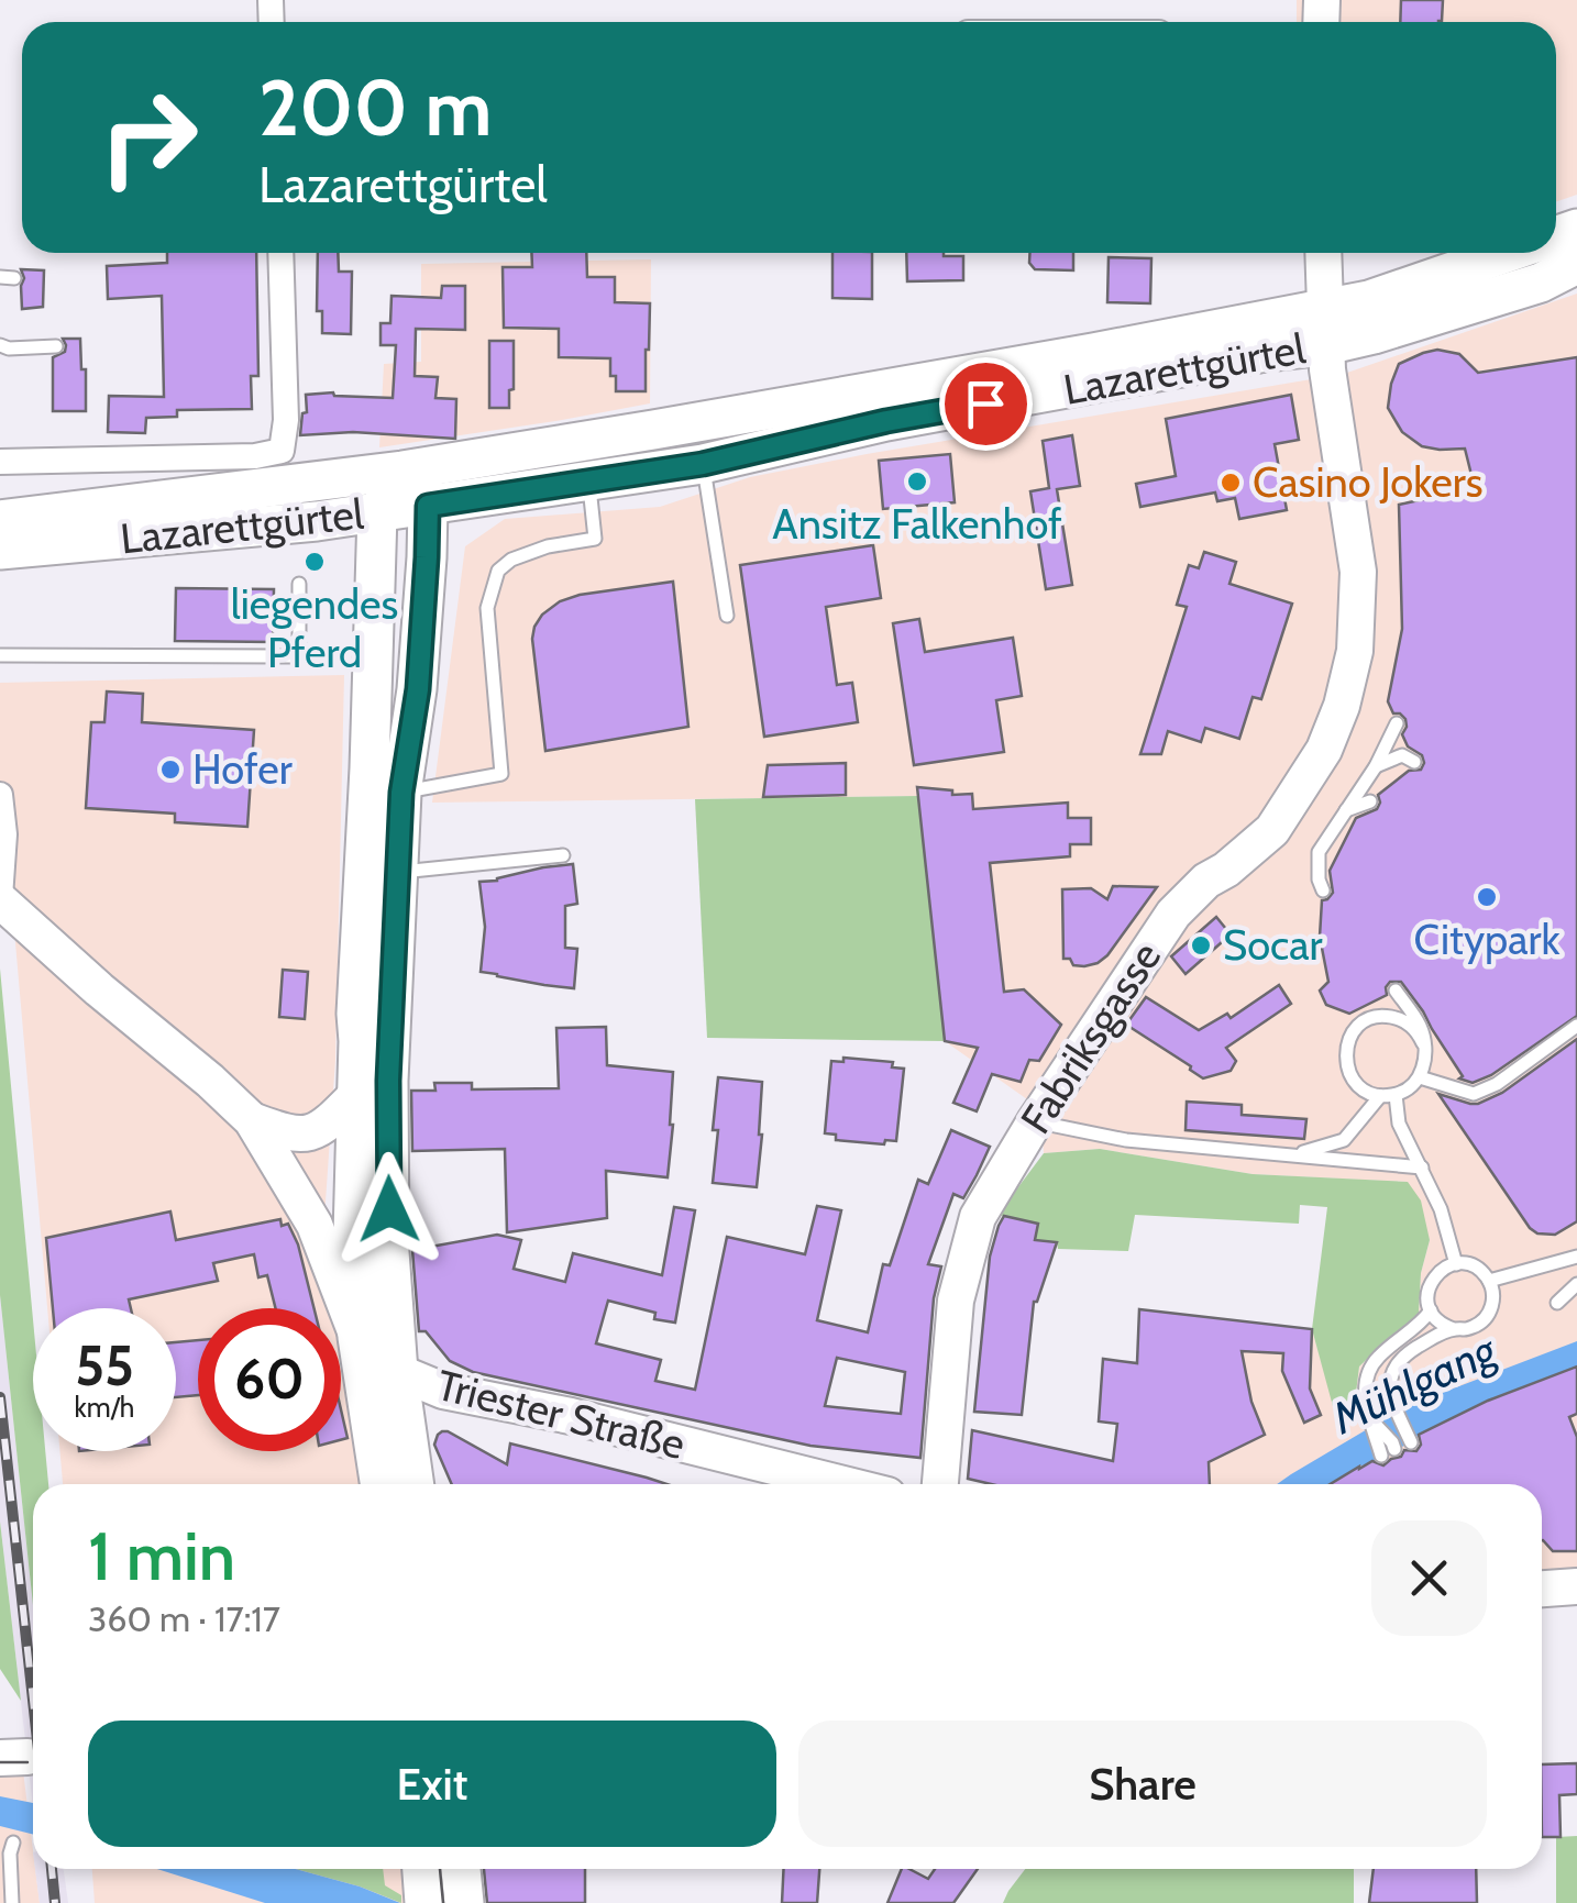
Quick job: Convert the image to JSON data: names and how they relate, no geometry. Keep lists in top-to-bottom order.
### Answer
{
  "streets": {
    "main road": ["Lazarettgürtel"],
    "street": ["Fabriksgasse", "Triester Straße"]
  },
  "crossings": [
    ["Lazarettgürtel", "Fabriksgasse"]
  ],
  "water": ["Mühlgang"],
  "places": [
    "Ansitz Falkenhof",
    "Casino Jokers",
    "liegendes Pferd",
    "Hofer",
    "Citypark",
    "Socar"
  ],
  "page": {
    "turn": ["200 m", "Lazarettgürtel"],
    "speed": "55 km/h",
    "limit": "60",
    "heading": ["1 min", "360 m · 17:17"],
    "buttons": ["Exit", "Share"]
  }
}
